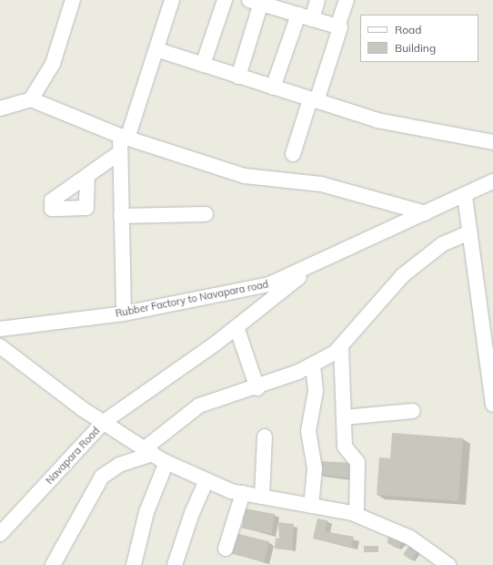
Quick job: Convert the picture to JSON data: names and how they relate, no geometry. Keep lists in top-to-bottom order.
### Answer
{
  "streets": {
    "street": ["Rubber Factory to Navapara road", "Navapara Road"]
  },
  "legend": ["Road", "Building"]
}
